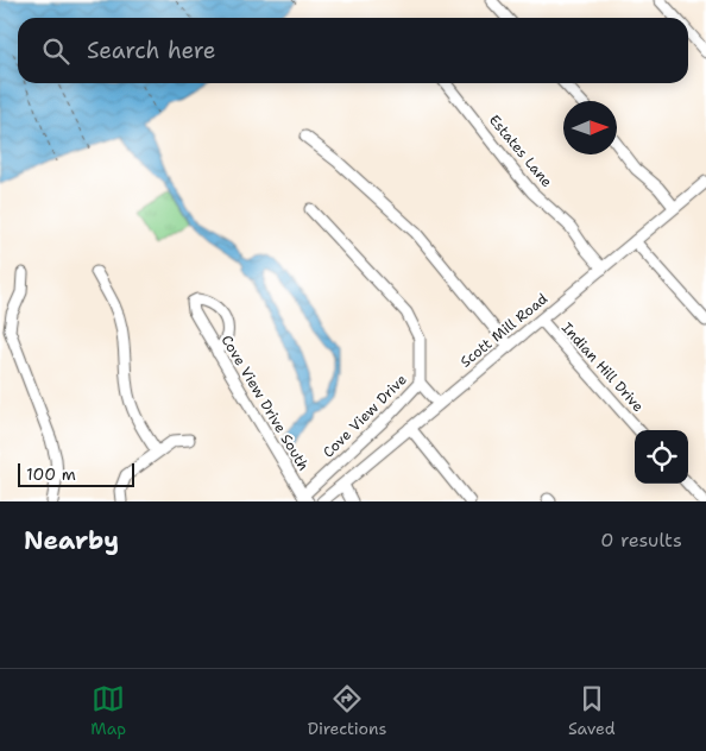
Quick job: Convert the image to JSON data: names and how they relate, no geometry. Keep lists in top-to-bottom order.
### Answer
{
  "streets": {
    "street": [
      "Estates Lane",
      "Scott Mill Road",
      "Indian Hill Drive",
      "Cove View Drive South",
      "Cove View Drive"
    ]
  },
  "crossings": [
    ["Estates Lane", "Scott Mill Road"],
    ["Scott Mill Road", "Indian Hill Drive"],
    ["Cove View Drive South", "Cove View Drive"]
  ],
  "scale_bar": "100 m",
  "north": "right",
  "page": {
    "search": "Search here",
    "scale": "100 m",
    "heading": ["Nearby", "0 results"],
    "nav": ["Map", "Directions", "Saved"]
  }
}
